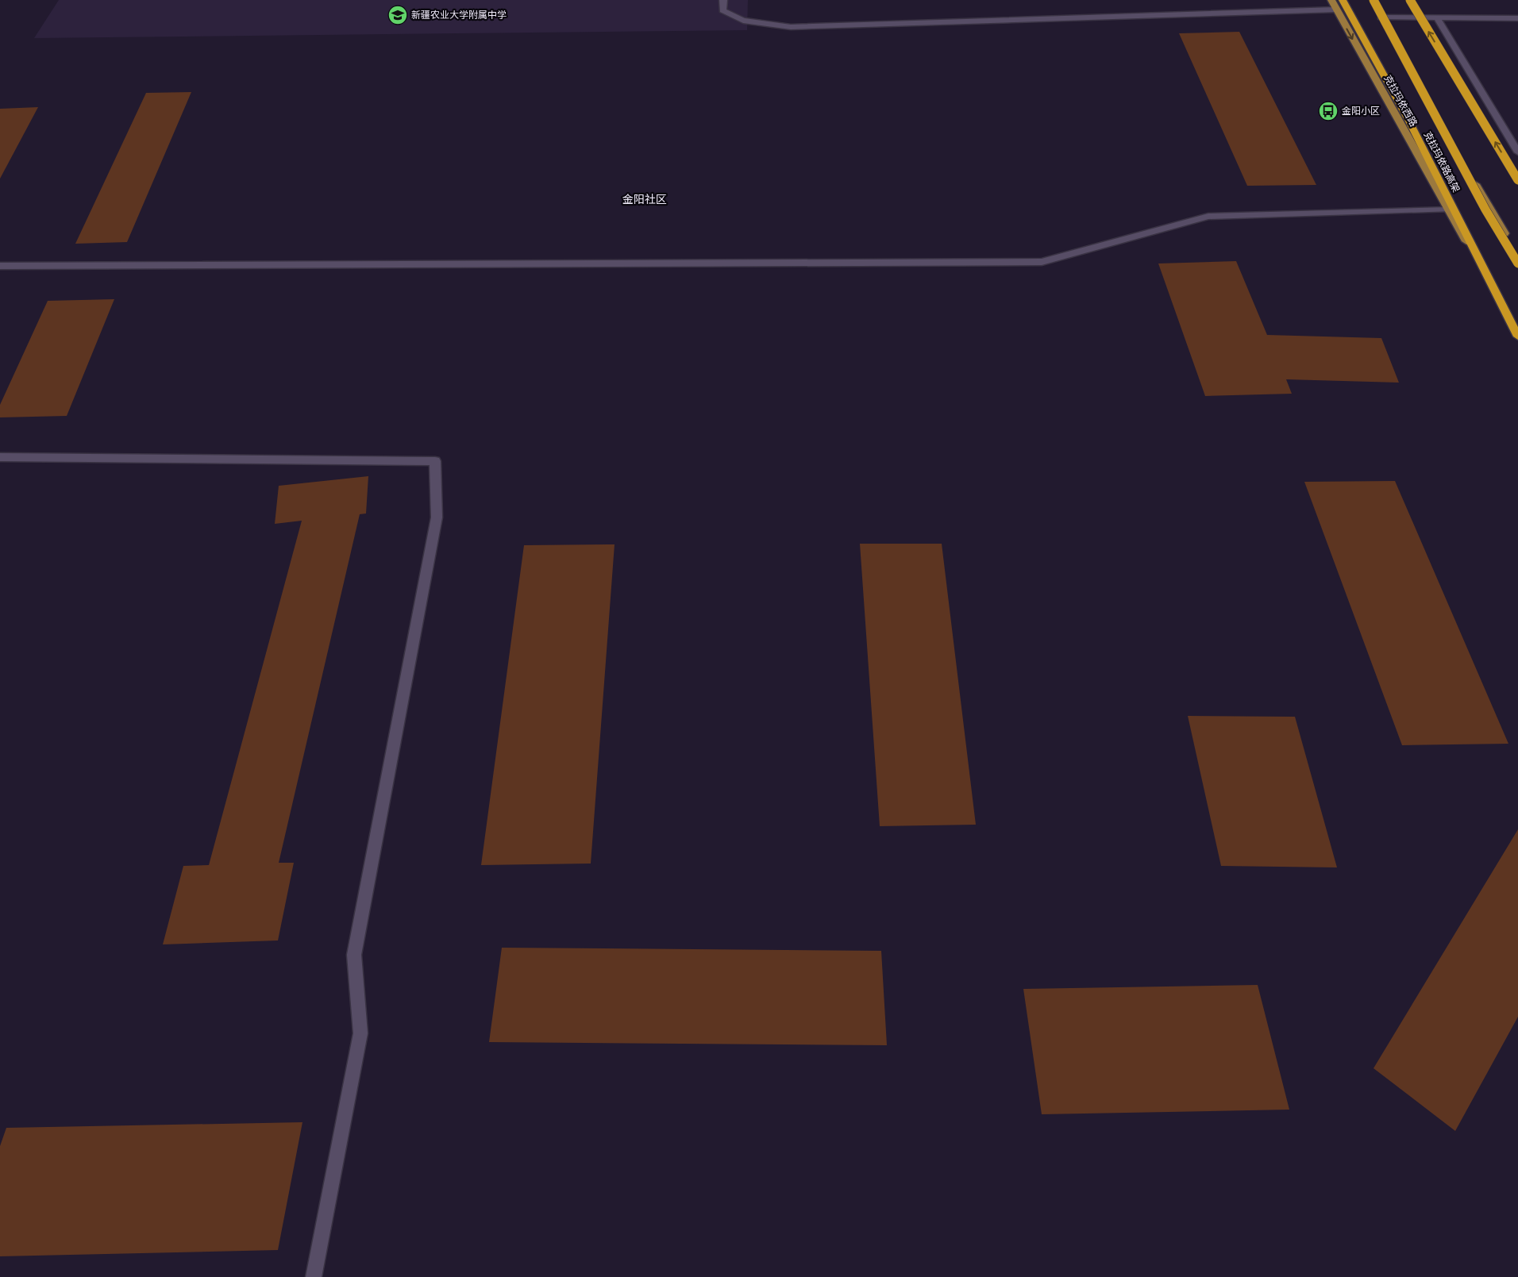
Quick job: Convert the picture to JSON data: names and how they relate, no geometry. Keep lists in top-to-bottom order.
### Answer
{
  "streets": {
    "highway": ["克拉玛依路高架"],
    "main road": ["克拉玛依西路"]
  },
  "crossings": [
    ["克拉玛依西路", "克拉玛依路高架"]
  ],
  "districts": ["金阳社区"],
  "places": {
    "school or university": ["新疆农业大学附属中学"],
    "bus stop": ["金阳小区"]
  }
}
